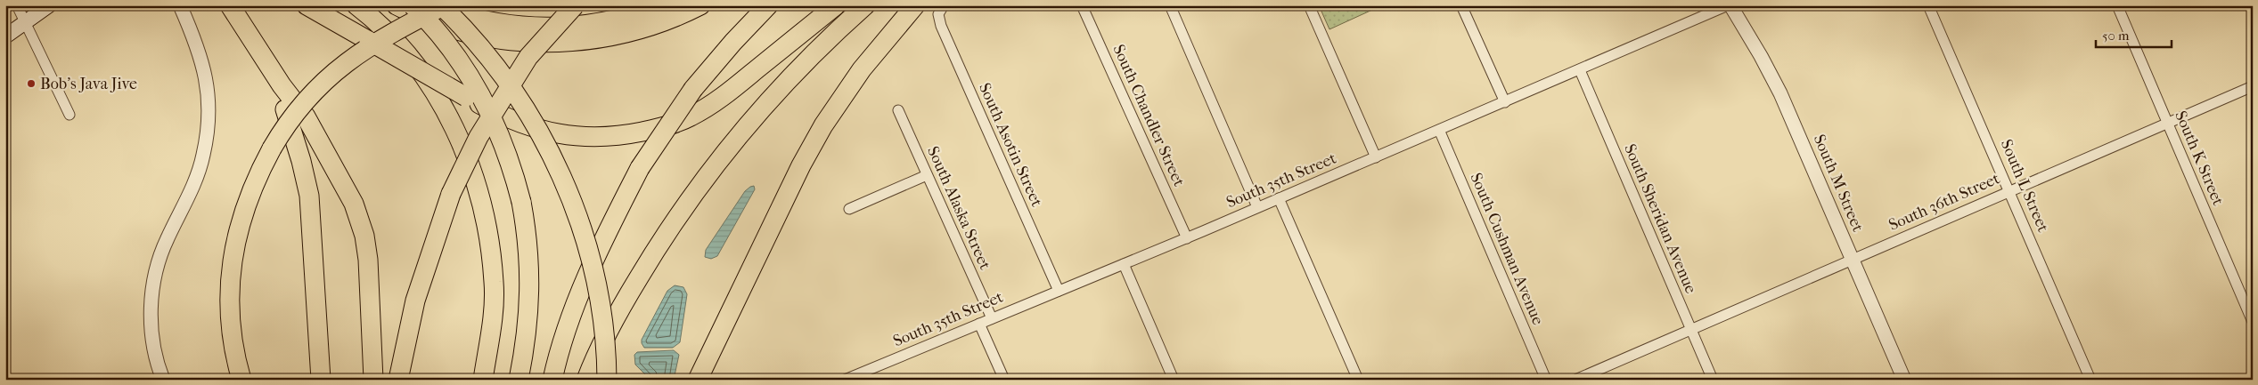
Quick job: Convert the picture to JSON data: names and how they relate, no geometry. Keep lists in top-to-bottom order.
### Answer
{
  "streets": {
    "street": [
      "South Chandler Street",
      "South Asotin Street",
      "South K Street",
      "South 35th Street",
      "South M Street",
      "South L Street",
      "South 36th Street",
      "South Alaska Street",
      "South Sheridan Avenue",
      "South Cushman Avenue"
    ]
  },
  "crossings": [
    ["South Chandler Street", "South 35th Street"],
    ["South Asotin Street", "South 35th Street"],
    ["South K Street", "South 36th Street"],
    ["South 35th Street", "South M Street"],
    ["South 35th Street", "South Alaska Street"],
    ["South 35th Street", "South Sheridan Avenue"],
    ["South 35th Street", "South Cushman Avenue"],
    ["South M Street", "South 36th Street"],
    ["South L Street", "South 36th Street"],
    ["South 36th Street", "South Sheridan Avenue"]
  ],
  "places": ["Bob's Java Jive"],
  "scale_bar": "50 m"
}
